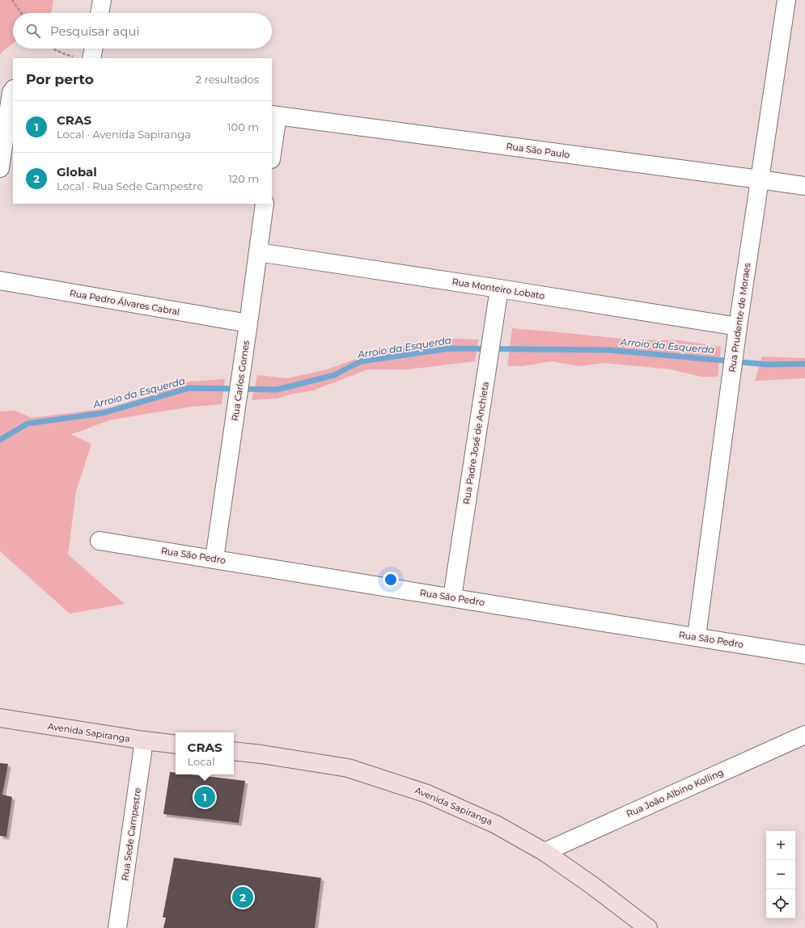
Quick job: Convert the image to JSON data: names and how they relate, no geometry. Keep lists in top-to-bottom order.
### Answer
{
  "streets": {
    "main road": ["Avenida Sapiranga"],
    "street": [
      "Rua São Paulo",
      "Rua Monteiro Lobato",
      "Rua Pedro Álvares Cabral",
      "Rua Prudente de Moraes",
      "Rua Carlos Gomes",
      "Rua Padre José de Anchieta",
      "Rua São Pedro",
      "Rua João Albino Kolling",
      "Rua Sede Campestre"
    ]
  },
  "crossings": [
    ["Rua São Paulo", "Rua Prudente de Moraes"],
    ["Rua Monteiro Lobato", "Rua Prudente de Moraes"],
    ["Rua Monteiro Lobato", "Rua Carlos Gomes"],
    ["Rua Monteiro Lobato", "Rua Padre José de Anchieta"],
    ["Rua Pedro Álvares Cabral", "Rua Carlos Gomes"],
    ["Rua Prudente de Moraes", "Rua São Pedro"],
    ["Rua Carlos Gomes", "Rua São Pedro"],
    ["Rua Padre José de Anchieta", "Rua São Pedro"],
    ["Avenida Sapiranga", "Rua João Albino Kolling"],
    ["Avenida Sapiranga", "Rua Sede Campestre"]
  ],
  "water": ["Arroio da Esquerda"],
  "page": {
    "search": "Pesquisar aqui",
    "heading": ["Por perto", "2 resultados"],
    "list": [
      {
        "mark": "1",
        "name": "CRAS",
        "note": "Local · Avenida Sapiranga",
        "value": "100 m"
      },
      {
        "mark": "2",
        "name": "Global",
        "note": "Local · Rua Sede Campestre",
        "value": "120 m"
      }
    ],
    "popup": ["CRAS", "Local"],
    "pins": ["1", "2"],
    "map_buttons": ["+", "−"]
  }
}
